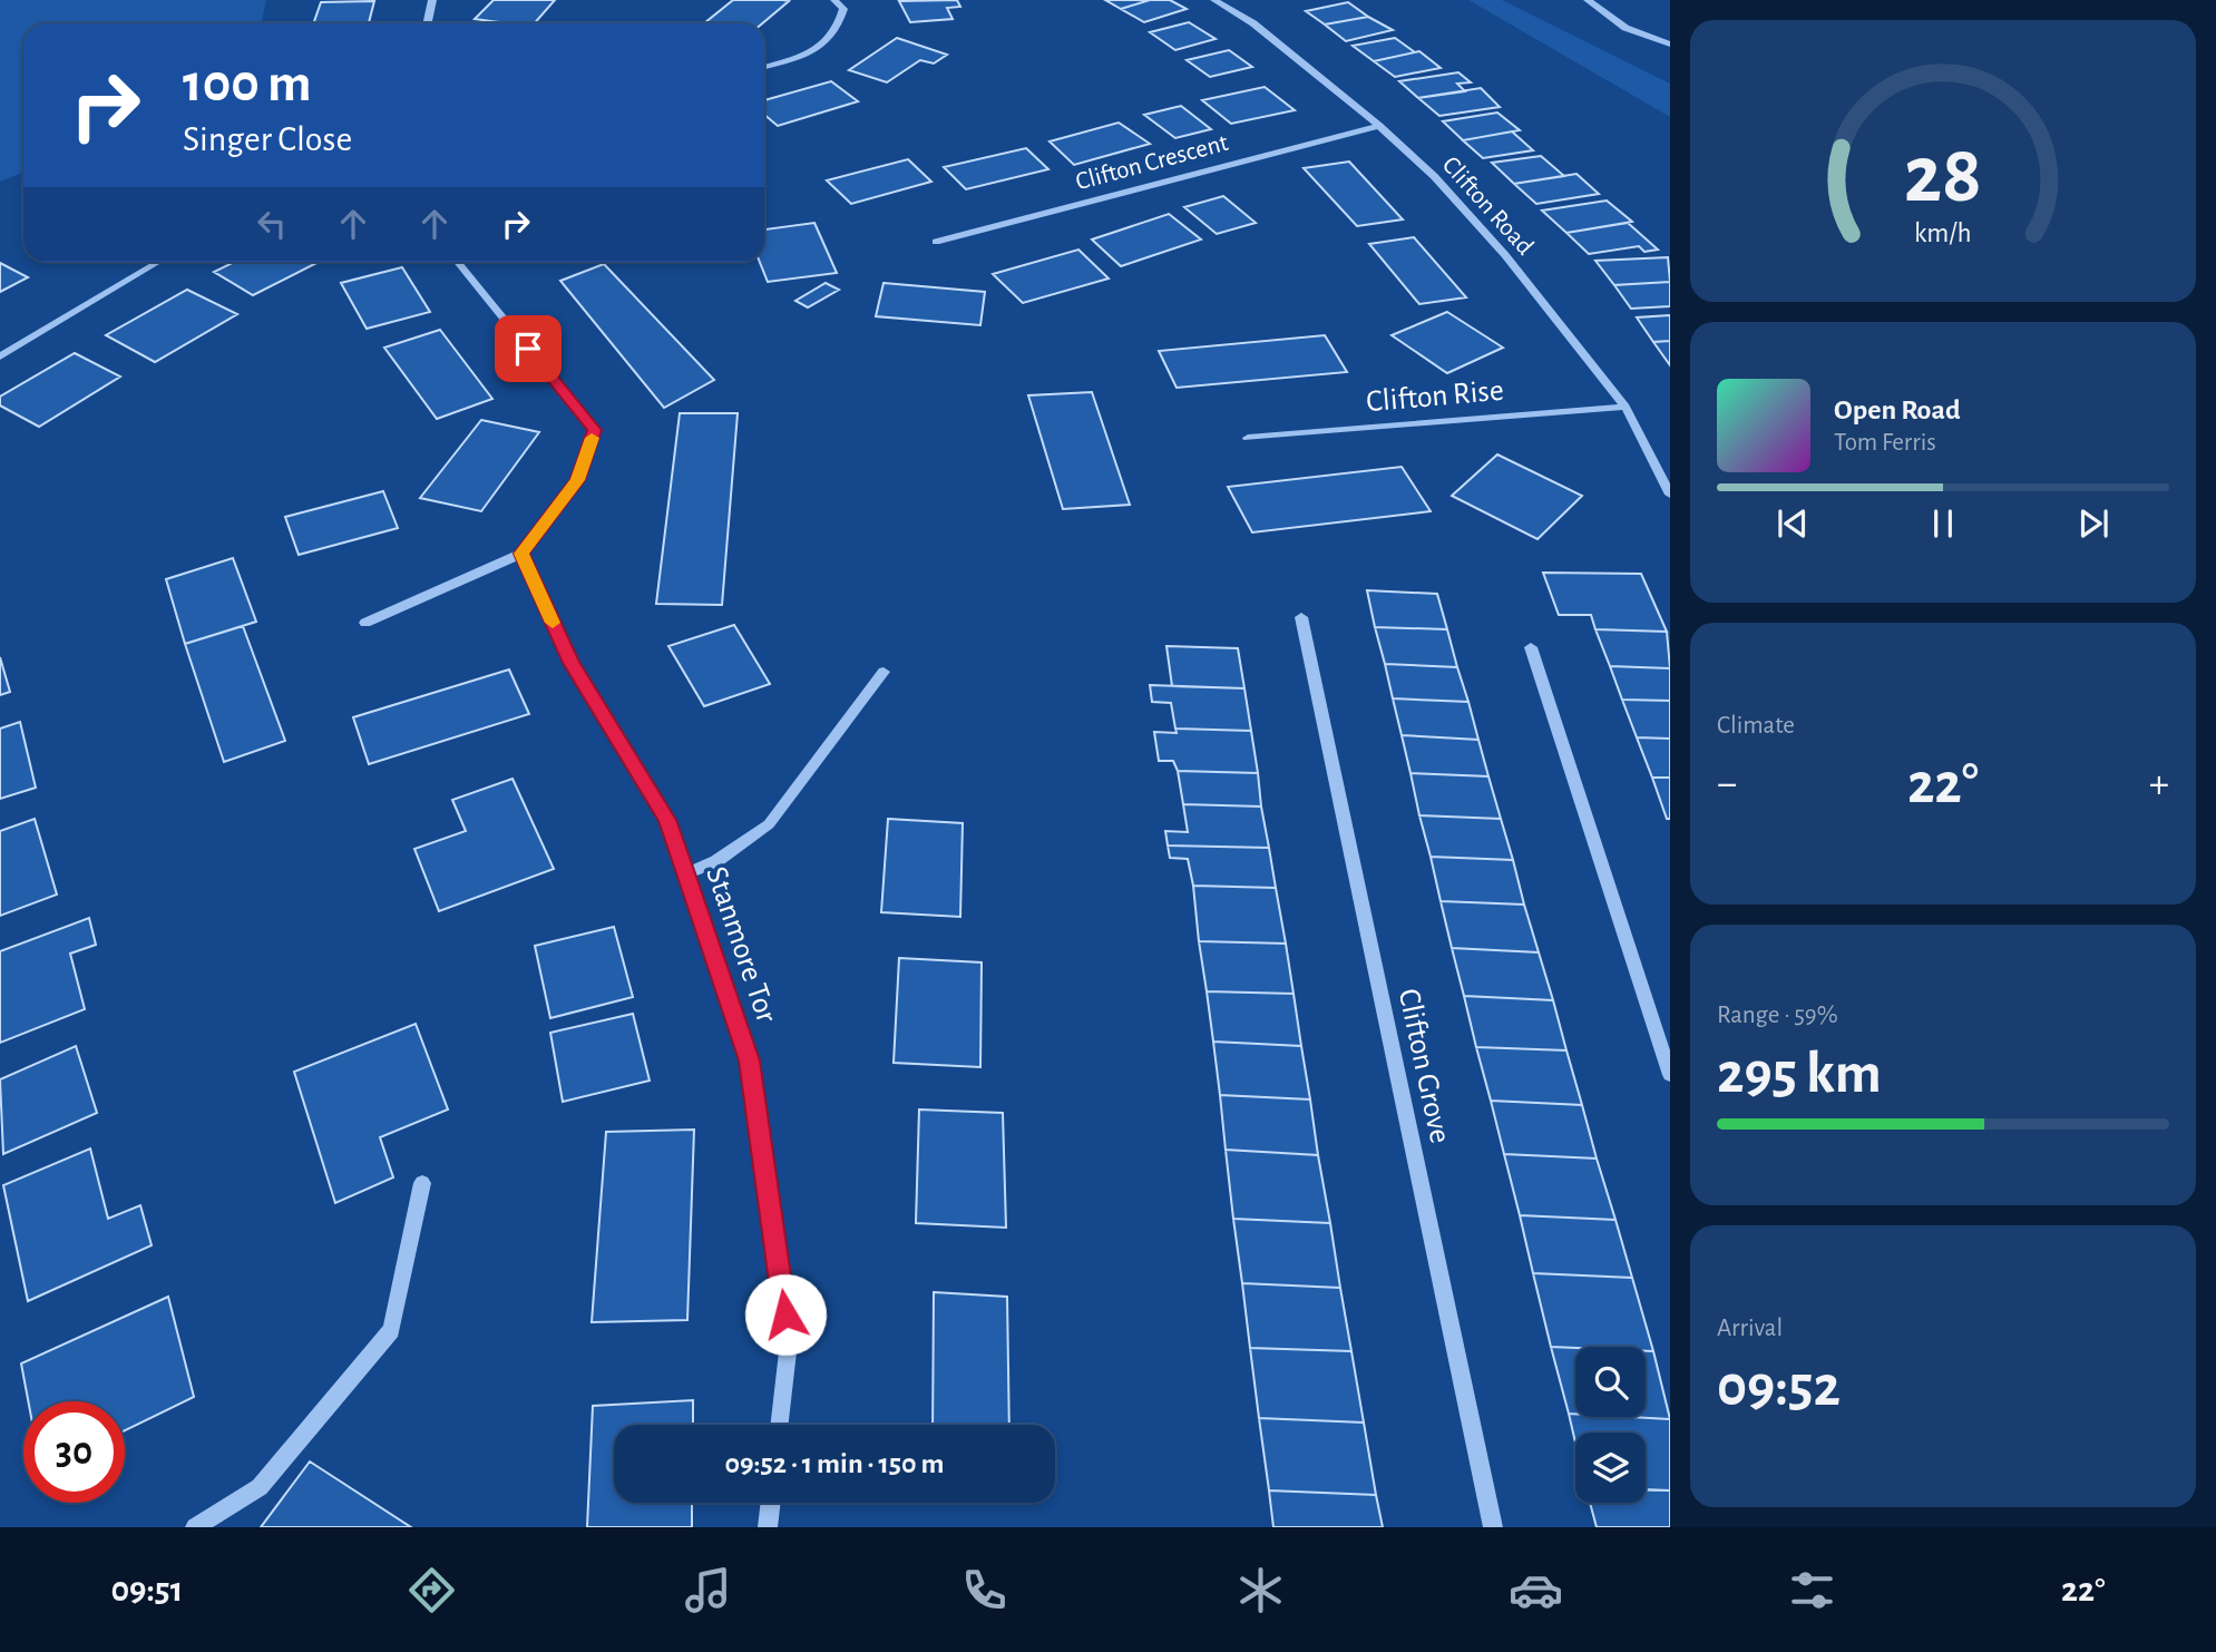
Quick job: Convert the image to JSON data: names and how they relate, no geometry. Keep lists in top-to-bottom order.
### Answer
{
  "streets": {
    "street": [
      "Clifton Crescent",
      "Clifton Road",
      "Clifton Rise",
      "Stanmore Tor",
      "Clifton Grove"
    ]
  },
  "crossings": [
    ["Clifton Crescent", "Clifton Road"],
    ["Clifton Road", "Clifton Rise"]
  ],
  "page": {
    "turn": ["100 m", "Singer Close"],
    "song": ["Open Road", "Tom Ferris"],
    "tile": [
      "Climate",
      ["Range · 59%", "295 km"],
      ["Arrival", "09:52"]
    ],
    "heat": ["−", "22°", "+"],
    "limit": "30",
    "trip": "09:52 · 1 min · 150 m",
    "tabs": ["09:51", "22°"],
    "gauge": ["28", "km/h"]
  }
}
